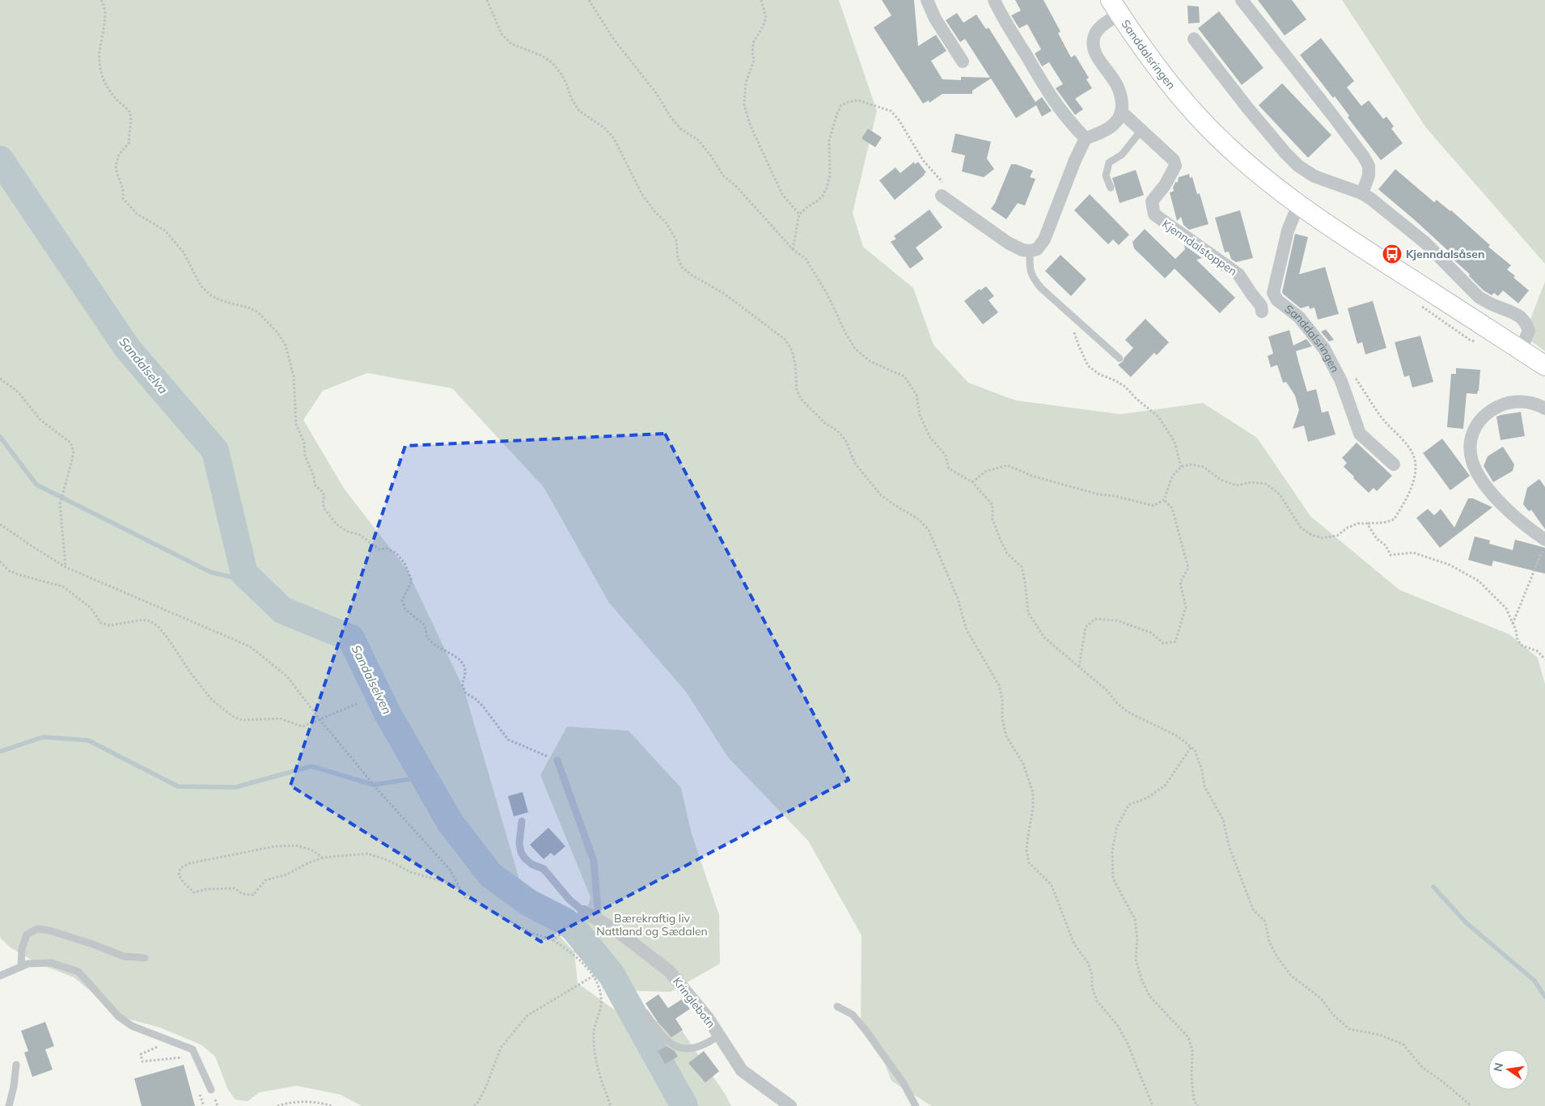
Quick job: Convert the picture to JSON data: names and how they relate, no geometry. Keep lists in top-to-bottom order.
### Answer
{
  "streets": {
    "main road": ["Sanddalsringen"],
    "street": ["Kjenndalstoppen", "Kringlebotn"]
  },
  "water": ["Sandalselva", "Sandalselven"],
  "parks": ["Bærekraftig liv Nattland og Sædalen"],
  "places": {
    "bus stop": ["Kjenndalsåsen"]
  },
  "north": "left"
}
